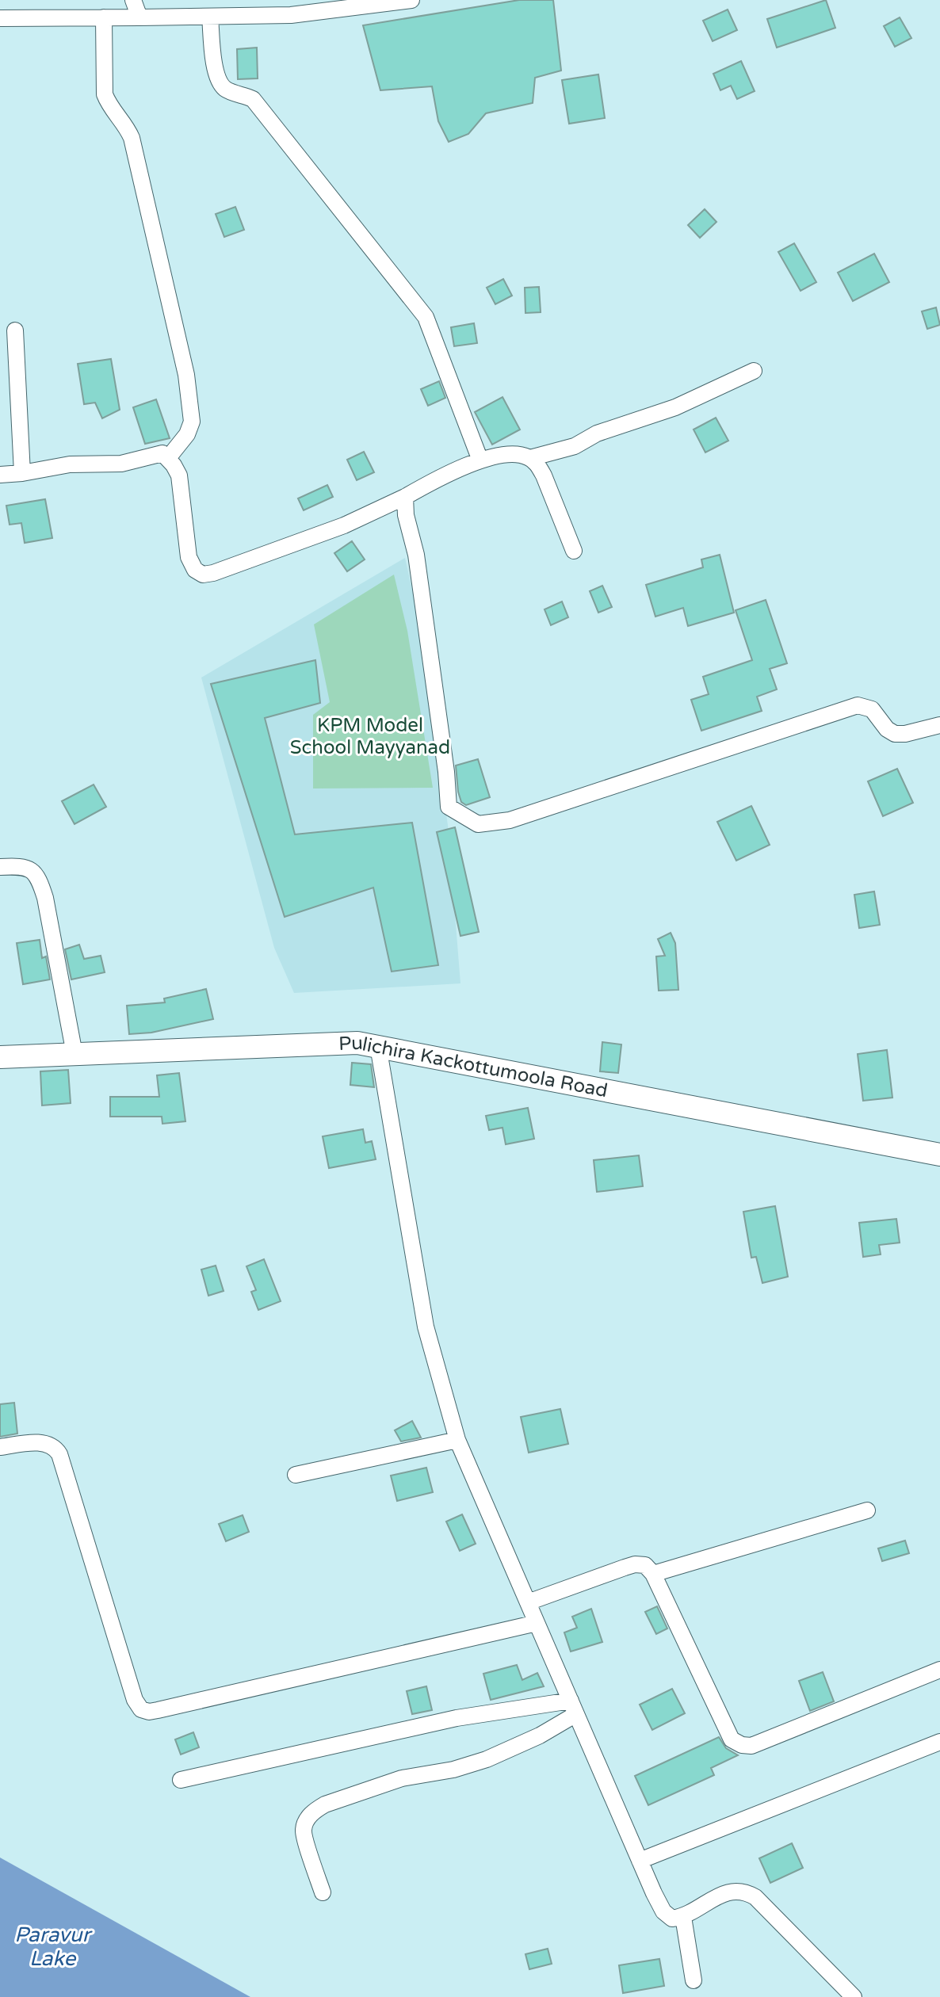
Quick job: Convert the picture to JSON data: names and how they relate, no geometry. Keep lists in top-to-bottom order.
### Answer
{
  "streets": {
    "main road": ["Pulichira Kackottumoola Road"]
  },
  "water": ["Paravur Lake"],
  "parks": ["KPM Model School Mayyanad"]
}
